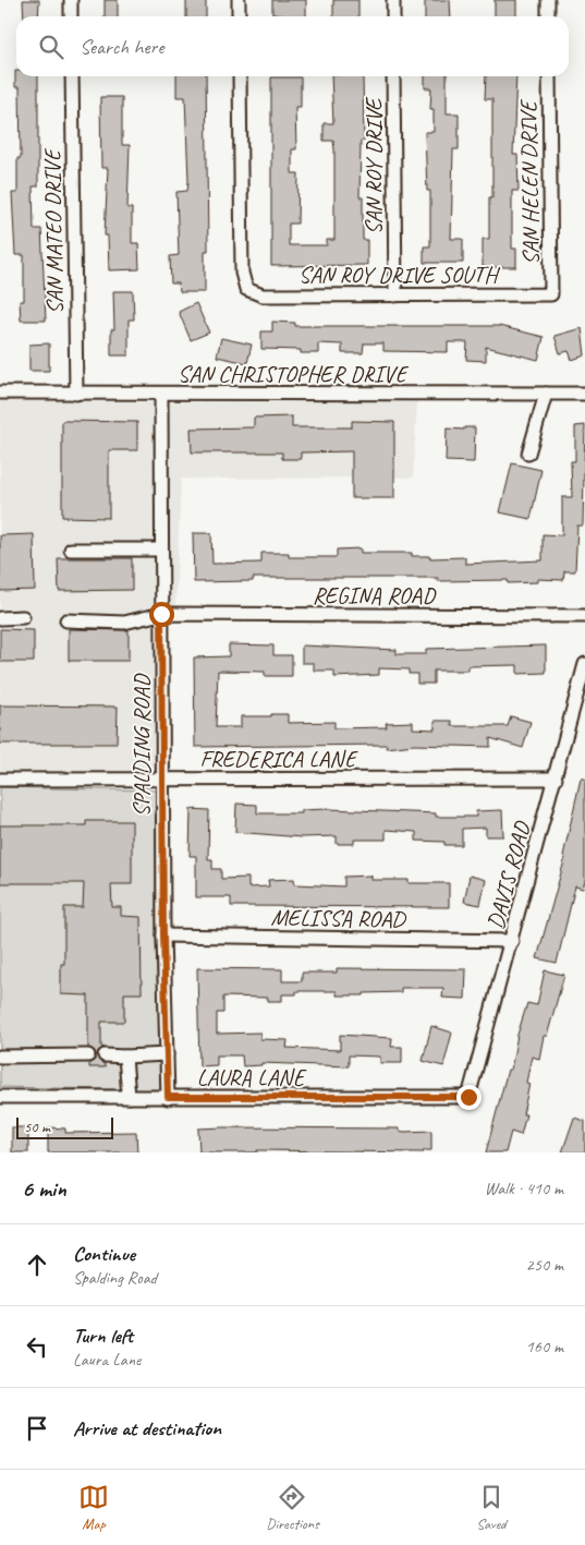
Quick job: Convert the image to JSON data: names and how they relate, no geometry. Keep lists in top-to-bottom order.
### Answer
{
  "streets": {
    "street": [
      "SAN ROY DRIVE",
      "SAN HELEN DRIVE",
      "SAN MATEO DRIVE",
      "SAN ROY DRIVE SOUTH",
      "SAN CHRISTOPHER DRIVE",
      "REGINA ROAD",
      "SPALDING ROAD",
      "FREDERICA LANE",
      "DAVIS ROAD",
      "MELISSA ROAD",
      "LAURA LANE"
    ]
  },
  "crossings": [
    ["SAN ROY DRIVE", "SAN ROY DRIVE SOUTH"],
    ["SAN HELEN DRIVE", "SAN ROY DRIVE SOUTH"],
    ["SAN MATEO DRIVE", "SAN CHRISTOPHER DRIVE"],
    ["SAN CHRISTOPHER DRIVE", "SPALDING ROAD"],
    ["REGINA ROAD", "SPALDING ROAD"],
    ["SPALDING ROAD", "FREDERICA LANE"],
    ["SPALDING ROAD", "MELISSA ROAD"],
    ["SPALDING ROAD", "LAURA LANE"],
    ["FREDERICA LANE", "DAVIS ROAD"],
    ["DAVIS ROAD", "MELISSA ROAD"],
    ["DAVIS ROAD", "LAURA LANE"]
  ],
  "scale_bar": "50 m",
  "page": {
    "search": "Search here",
    "scale": "50 m",
    "heading": ["6 min", "Walk · 410 m"],
    "list": [
      ["Continue", "Spalding Road", "250 m"],
      ["Turn left", "Laura Lane", "160 m"],
      "Arrive at destination"
    ],
    "nav": ["Map", "Directions", "Saved"]
  }
}
